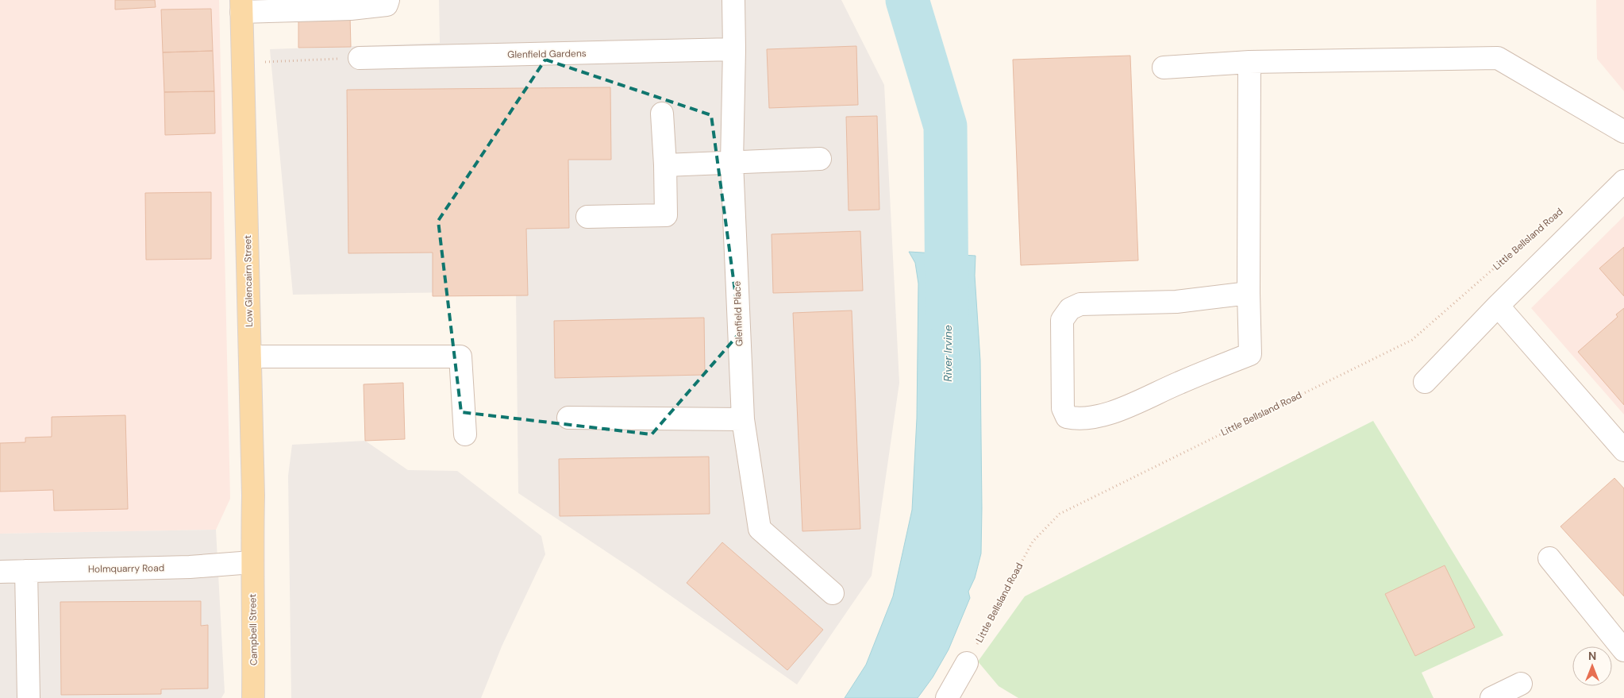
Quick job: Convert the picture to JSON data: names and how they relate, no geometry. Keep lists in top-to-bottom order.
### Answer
{
  "streets": {
    "main road": ["Low Glencairn Street", "Campbell Street"],
    "street": ["Glenfield Gardens", "Glenfield Place", "Holmquarry Road"],
    "path": ["Little Bellsland Road"]
  },
  "crossings": [
    ["Glenfield Gardens", "Glenfield Place"],
    ["Low Glencairn Street", "Holmquarry Road"],
    ["Low Glencairn Street", "Campbell Street"],
    ["Holmquarry Road", "Campbell Street"]
  ],
  "water": ["River Irvine"],
  "north": "top"
}
